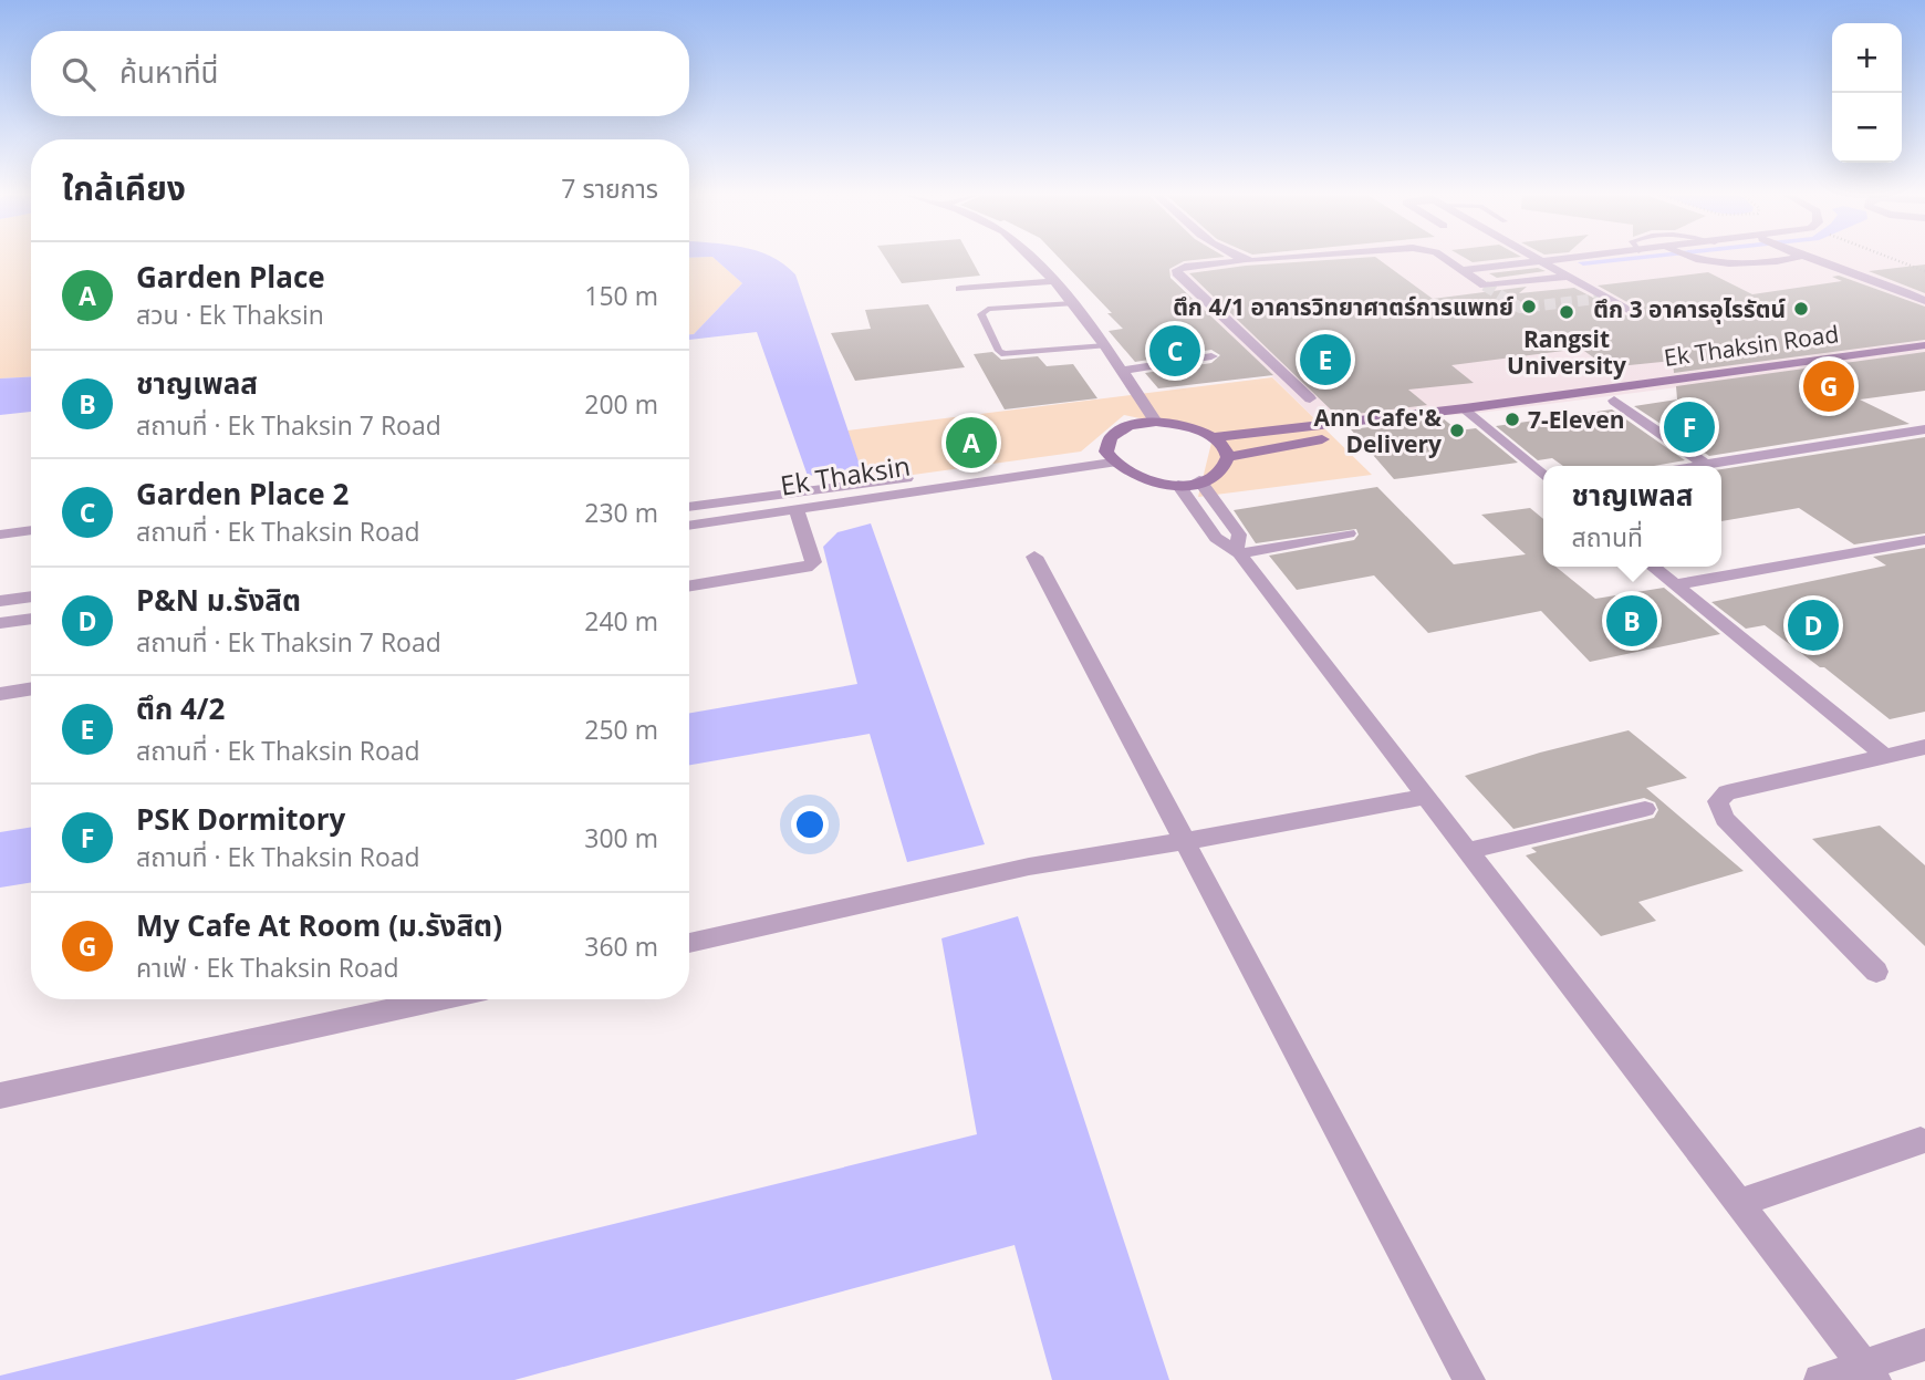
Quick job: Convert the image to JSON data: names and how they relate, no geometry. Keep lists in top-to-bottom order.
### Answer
{
  "streets": {
    "street": ["Ek Thaksin Road", "Ek Thaksin"]
  },
  "places": [
    "ตึก 4/1 อาคารวิทยาศาตร์การแพทย์",
    "ตึก 3 อาคารอุไรรัตน์",
    "Rangsit University",
    "7-Eleven",
    "Ann Cafe'& Delivery"
  ],
  "page": {
    "map_buttons": ["+", "−"],
    "search": "ค้นหาที่นี่",
    "heading": ["ใกล้เคียง", "7 รายการ"],
    "list": [
      {
        "mark": "A",
        "name": "Garden Place",
        "note": "สวน · Ek Thaksin",
        "value": "150 m"
      },
      {
        "mark": "B",
        "name": "ชาญเพลส",
        "note": "สถานที่ · Ek Thaksin 7 Road",
        "value": "200 m"
      },
      {
        "mark": "C",
        "name": "Garden Place 2",
        "note": "สถานที่ · Ek Thaksin Road",
        "value": "230 m"
      },
      {
        "mark": "D",
        "name": "P&N ม.รังสิต",
        "note": "สถานที่ · Ek Thaksin 7 Road",
        "value": "240 m"
      },
      {
        "mark": "E",
        "name": "ตึก 4/2",
        "note": "สถานที่ · Ek Thaksin Road",
        "value": "250 m"
      },
      {
        "mark": "F",
        "name": "PSK Dormitory",
        "note": "สถานที่ · Ek Thaksin Road",
        "value": "300 m"
      },
      {
        "mark": "G",
        "name": "My Cafe At Room (ม.รังสิต)",
        "note": "คาเฟ่ · Ek Thaksin Road",
        "value": "360 m"
      }
    ],
    "pins": [
      "C",
      "E",
      "G",
      "F",
      "A",
      "B",
      "D"
    ],
    "popup": ["ชาญเพลส", "สถานที่"]
  }
}
